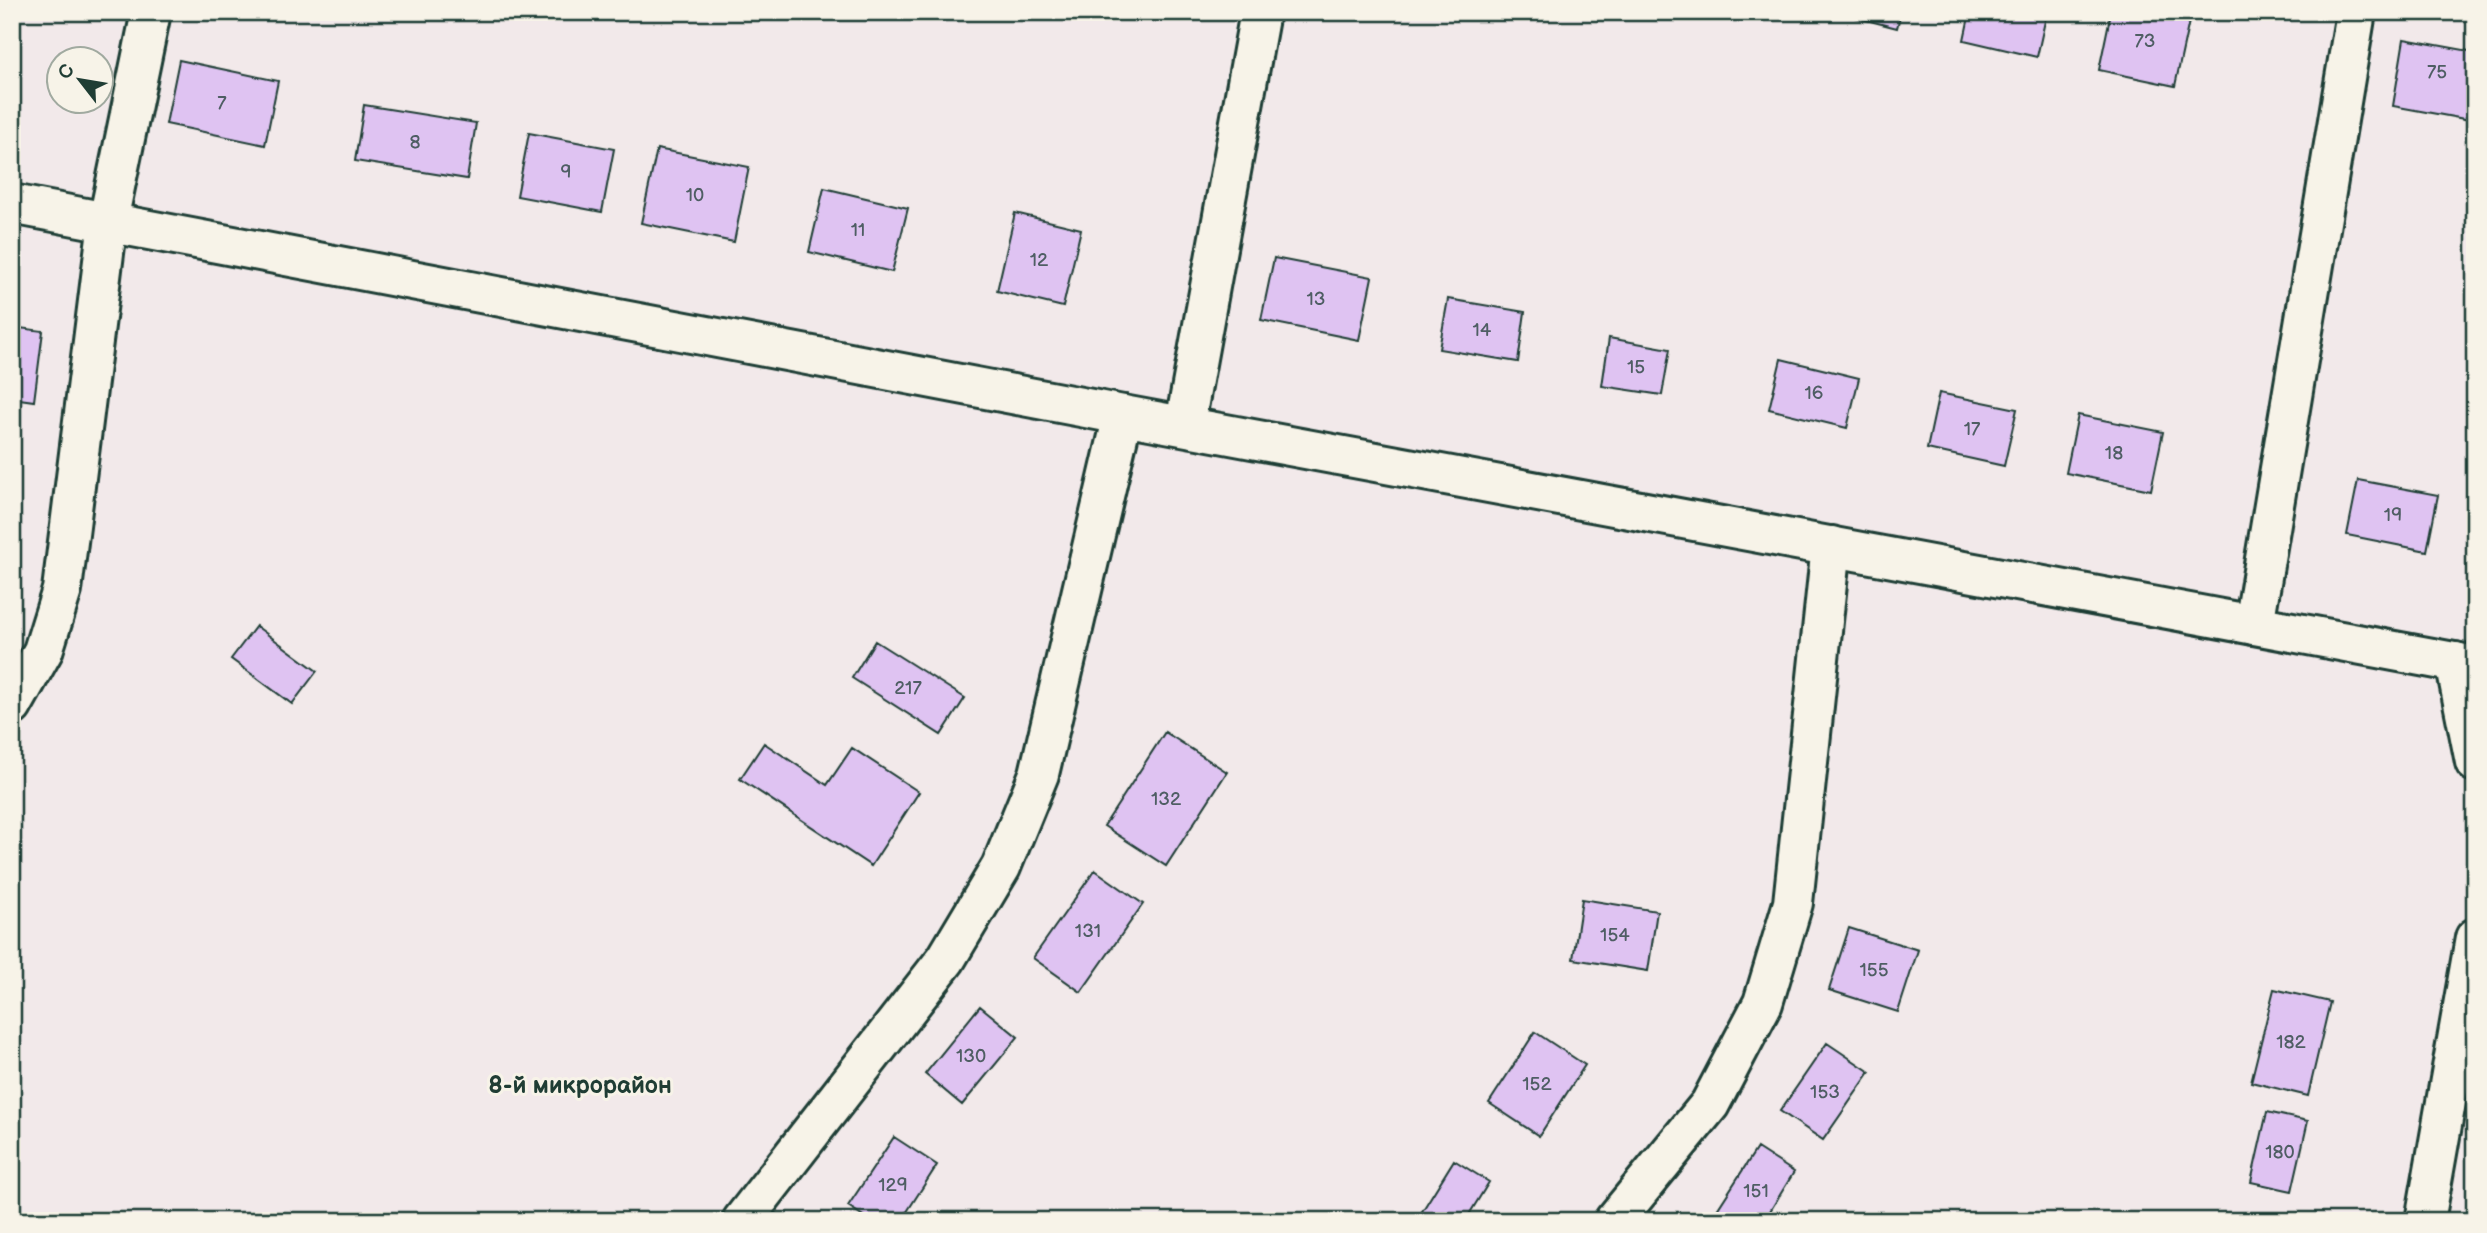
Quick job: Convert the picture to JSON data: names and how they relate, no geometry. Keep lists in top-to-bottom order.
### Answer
{
  "districts": ["8-й микрорайон"],
  "house_numbers": [
    "73",
    "75",
    "7",
    "8",
    "9",
    "10",
    "11",
    "12",
    "13",
    "14",
    "15",
    "16",
    "17",
    "18",
    "19",
    "217",
    "132",
    "131",
    "154",
    "155",
    "182",
    "130",
    "152",
    "153",
    "180",
    "129",
    "151"
  ],
  "north": "top left"
}
